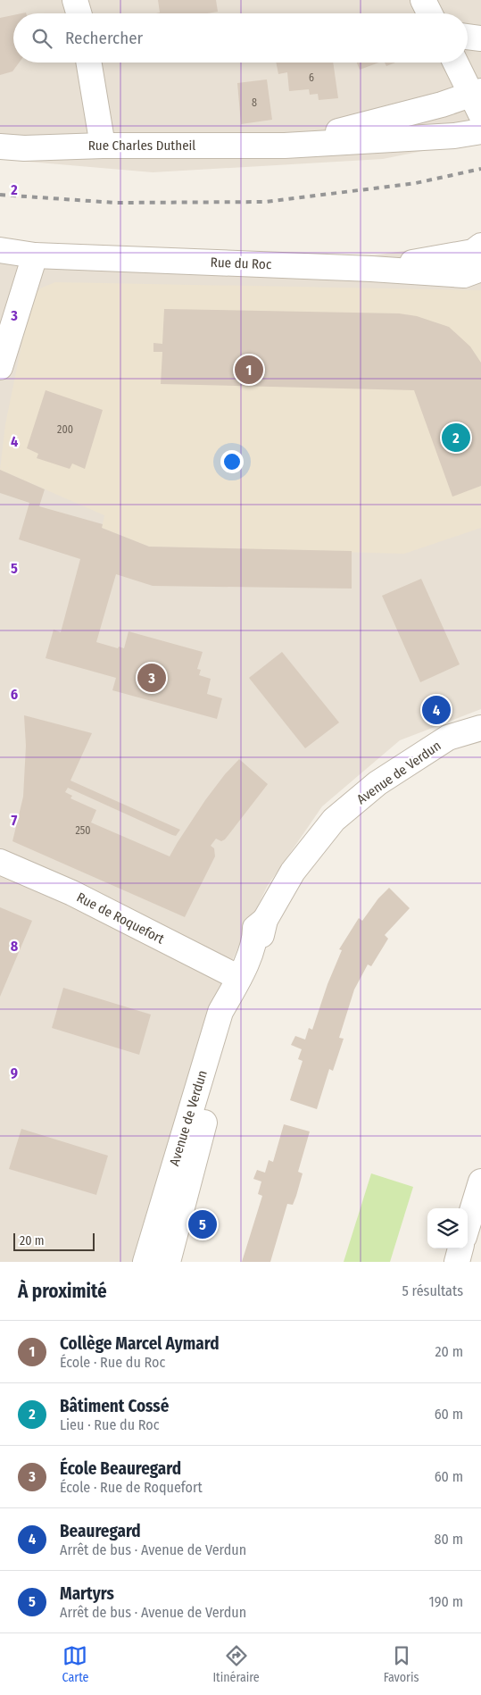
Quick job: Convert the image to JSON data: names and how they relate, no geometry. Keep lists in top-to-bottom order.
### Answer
{
  "streets": {
    "street": [
      "Rue Charles Dutheil",
      "Rue du Roc",
      "Avenue de Verdun",
      "Rue de Roquefort"
    ]
  },
  "crossings": [
    ["Avenue de Verdun", "Rue de Roquefort"]
  ],
  "house_numbers": [
    "6",
    "8",
    "200",
    "250"
  ],
  "scale_bar": "20 m",
  "page": {
    "search": "Rechercher",
    "pins": [
      "1",
      "2",
      "3",
      "4",
      "5"
    ],
    "scale": "20 m",
    "heading": ["À proximité", "5 résultats"],
    "list": [
      {
        "mark": "1",
        "name": "Collège Marcel Aymard",
        "note": "École · Rue du Roc",
        "value": "20 m"
      },
      {
        "mark": "2",
        "name": "Bâtiment Cossé",
        "note": "Lieu · Rue du Roc",
        "value": "60 m"
      },
      {
        "mark": "3",
        "name": "École Beauregard",
        "note": "École · Rue de Roquefort",
        "value": "60 m"
      },
      {
        "mark": "4",
        "name": "Beauregard",
        "note": "Arrêt de bus · Avenue de Verdun",
        "value": "80 m"
      },
      {
        "mark": "5",
        "name": "Martyrs",
        "note": "Arrêt de bus · Avenue de Verdun",
        "value": "190 m"
      }
    ],
    "nav": ["Carte", "Itinéraire", "Favoris"]
  },
  "grid": {
    "rows": [
      "2",
      "3",
      "4",
      "5",
      "6",
      "7",
      "8",
      "9"
    ]
  }
}
